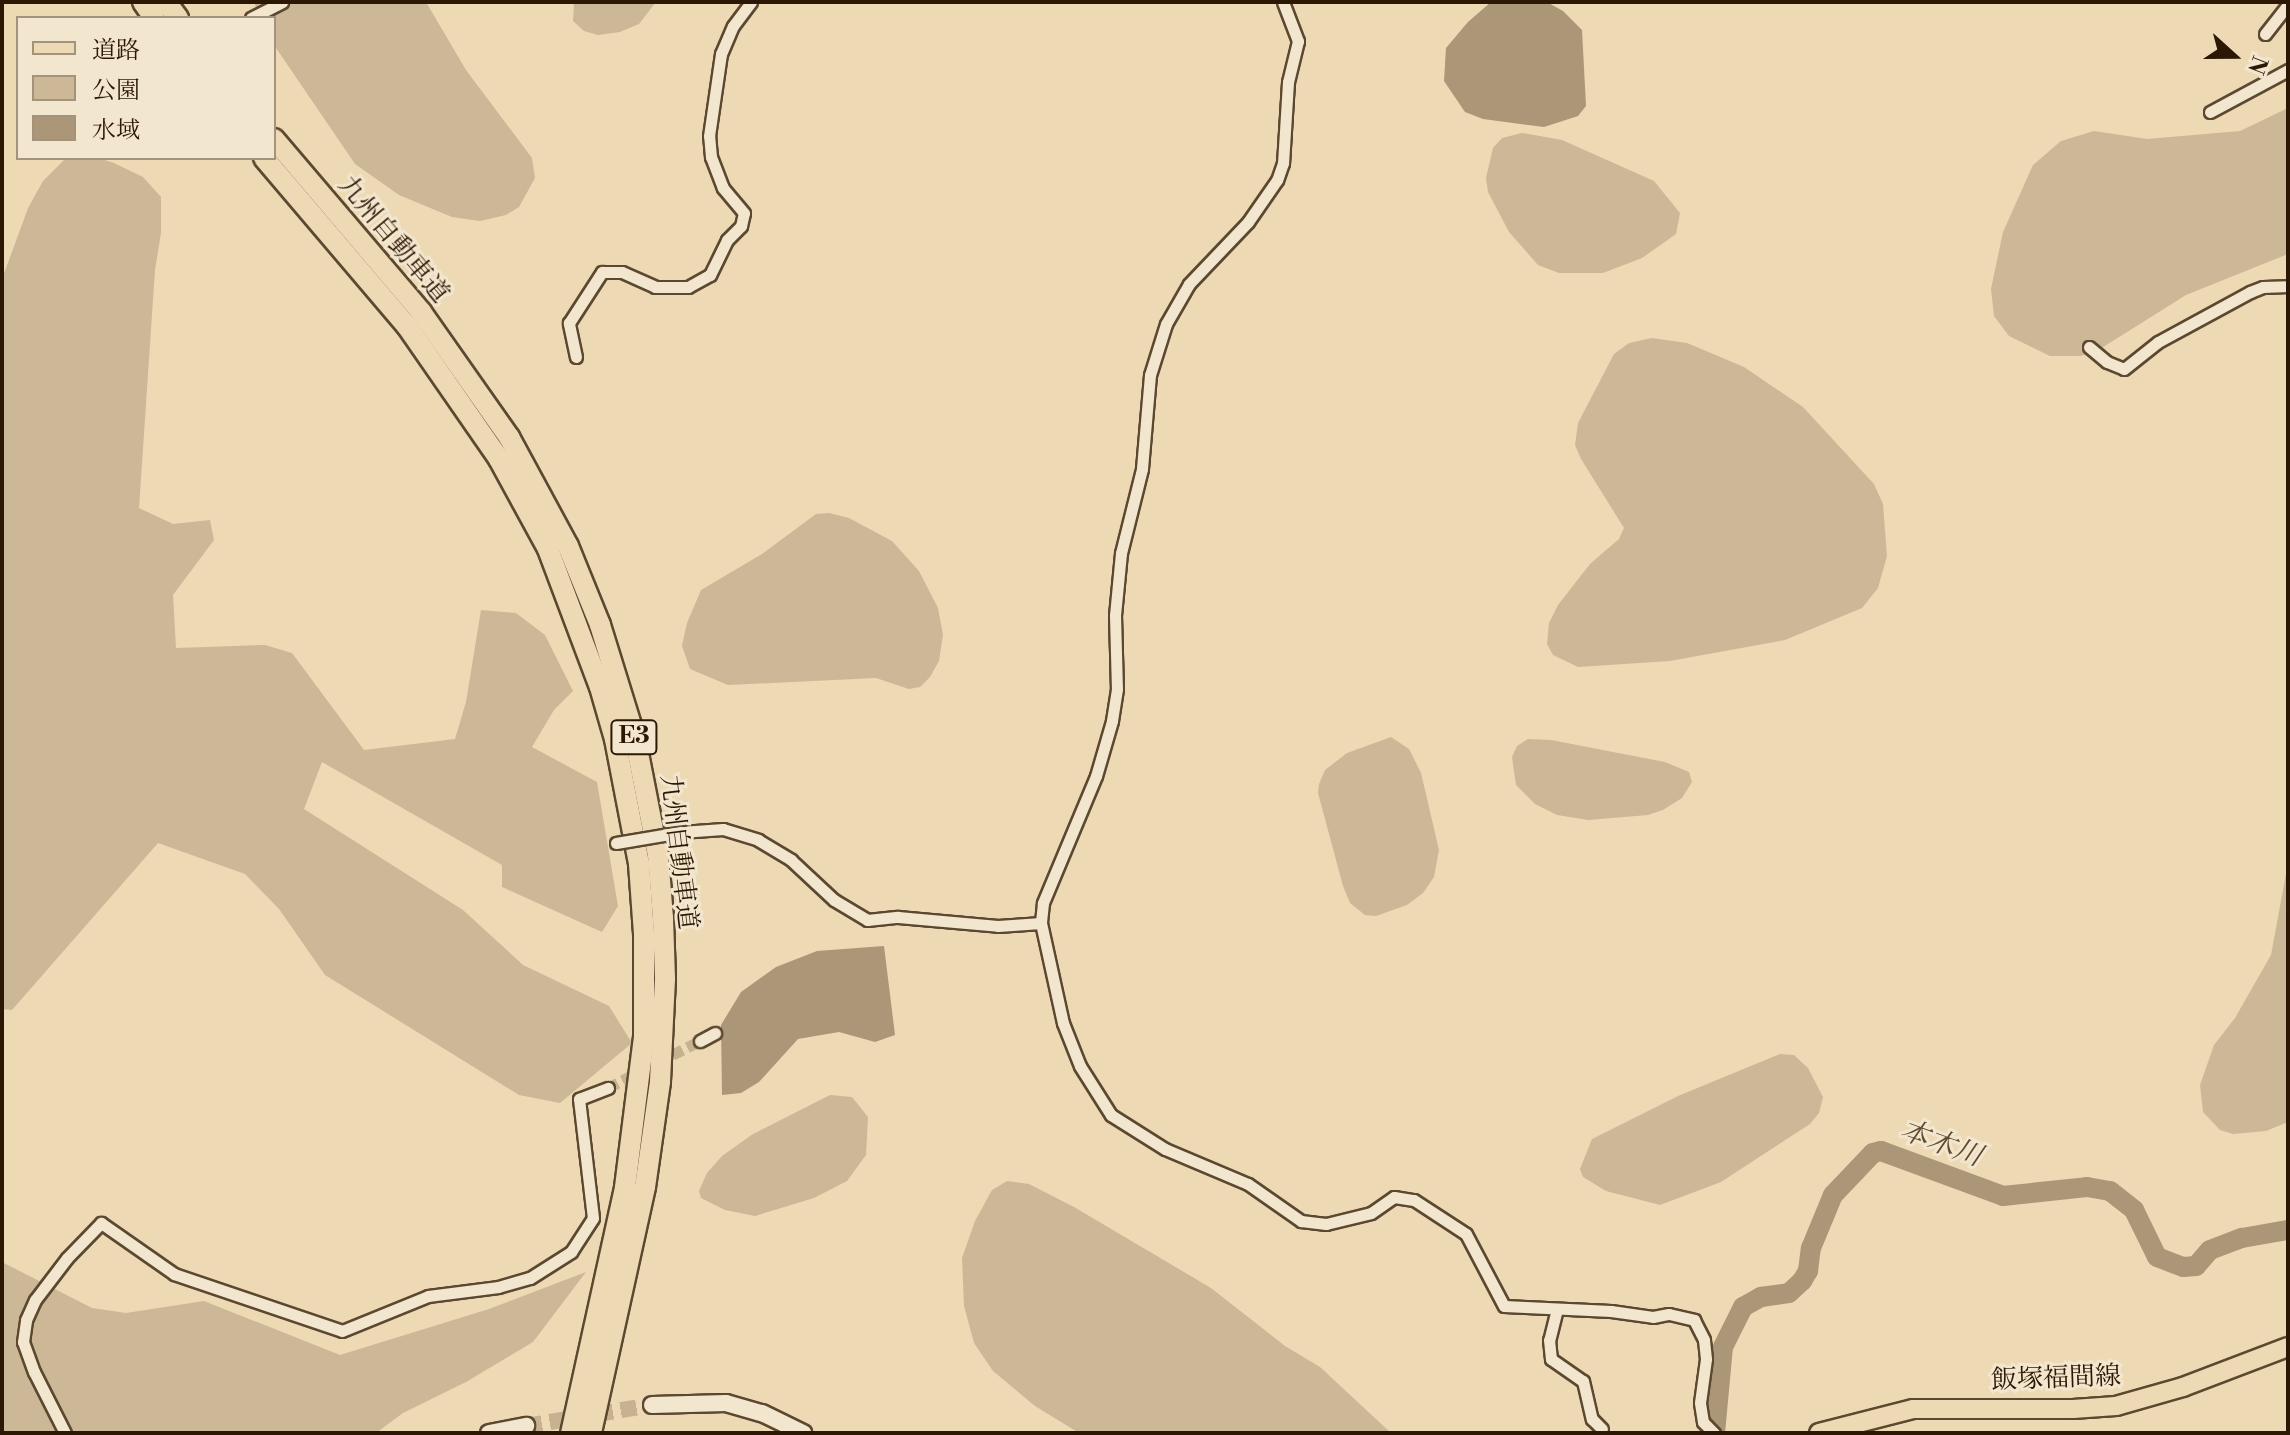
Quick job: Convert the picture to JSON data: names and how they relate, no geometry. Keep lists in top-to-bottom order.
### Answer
{
  "streets": {
    "highway": ["九州自動車道", "E3"],
    "main road": ["飯塚福間線"]
  },
  "water": ["本木川"],
  "legend": ["道路", "公園", "水域"],
  "north": "right"
}
